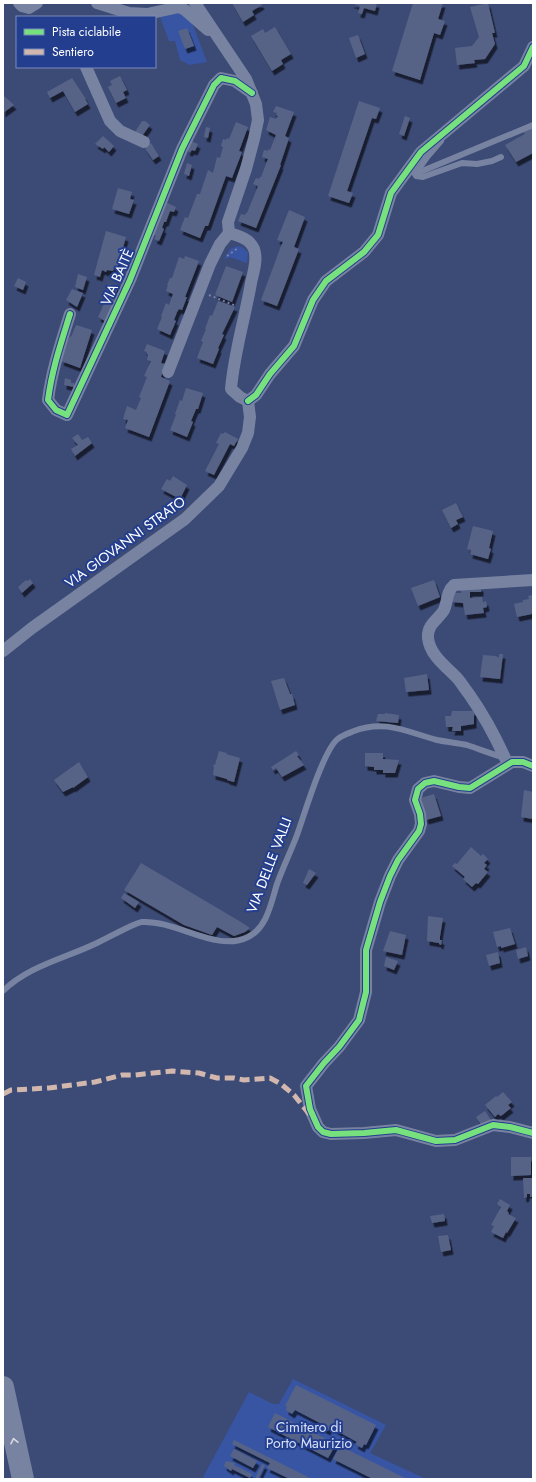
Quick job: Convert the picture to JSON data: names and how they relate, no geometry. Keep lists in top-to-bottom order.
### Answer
{
  "streets": {
    "street": ["VIA BAITÈ", "VIA GIOVANNI STRATO", "VIA DELLE VALLI"]
  },
  "parks": ["Cimitero di Porto Maurizio"],
  "legend": ["Pista ciclabile", "Sentiero"]
}
